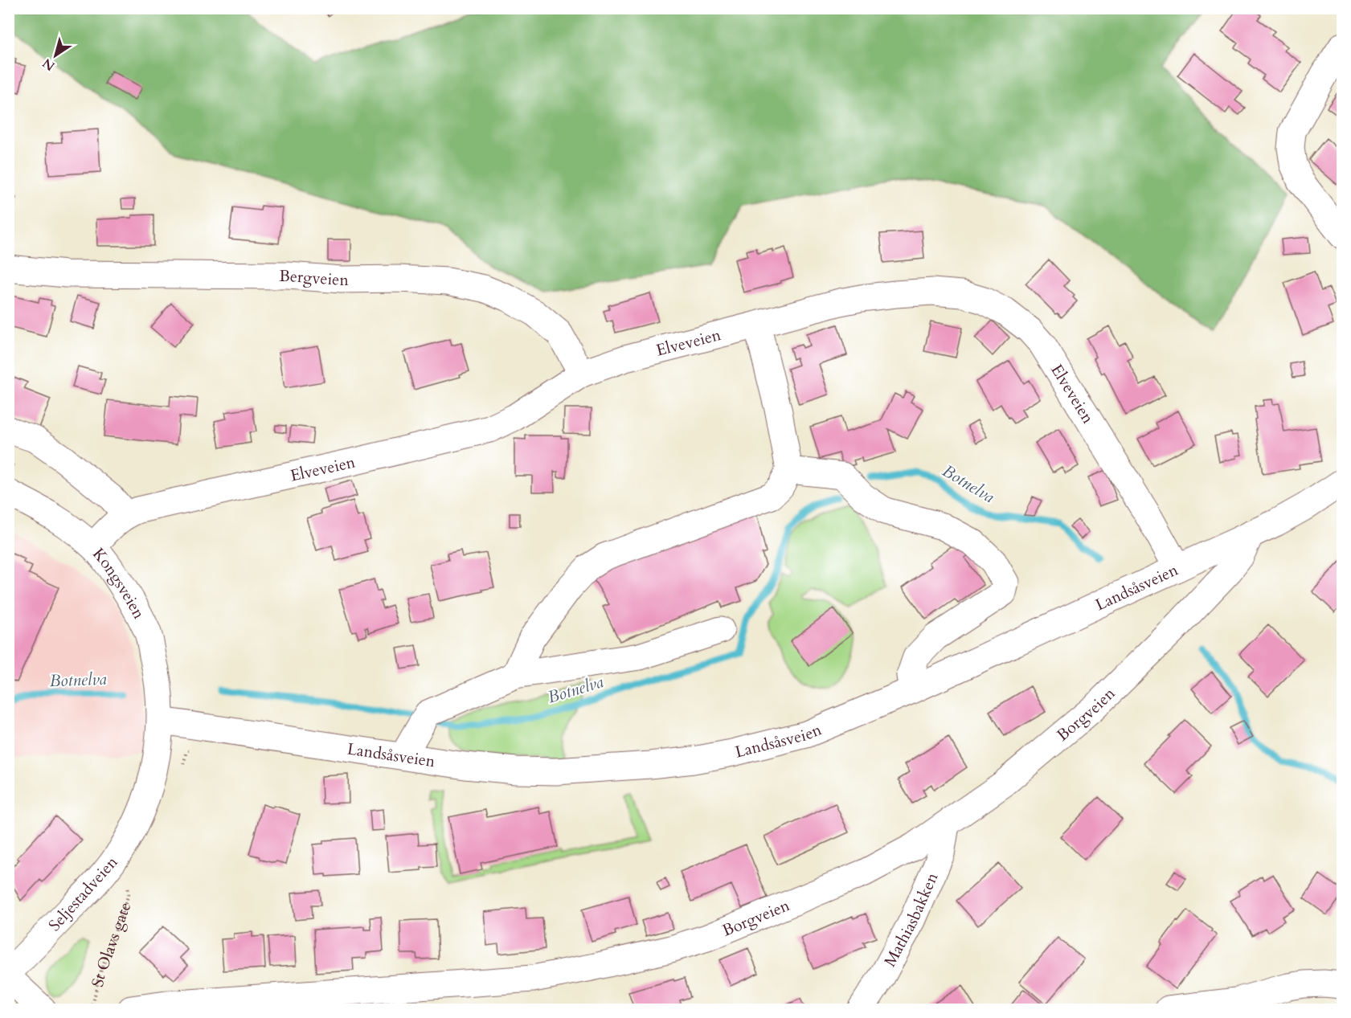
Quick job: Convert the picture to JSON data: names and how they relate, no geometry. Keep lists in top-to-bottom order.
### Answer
{
  "streets": {
    "street": [
      "Bergveien",
      "Elveveien",
      "Kongsveien",
      "Landsåsveien",
      "Borgveien",
      "Seljestadveien",
      "Mathiasbakken"
    ],
    "path": ["St Olavs gate"]
  },
  "crossings": [
    ["Bergveien", "Elveveien"],
    ["Elveveien", "Kongsveien"],
    ["Elveveien", "Landsåsveien"],
    ["Kongsveien", "Landsåsveien"],
    ["Kongsveien", "Seljestadveien"],
    ["Landsåsveien", "Borgveien"],
    ["Landsåsveien", "Seljestadveien"],
    ["Borgveien", "Mathiasbakken"]
  ],
  "water": ["Botnelva"],
  "north": "bottom left"
}
